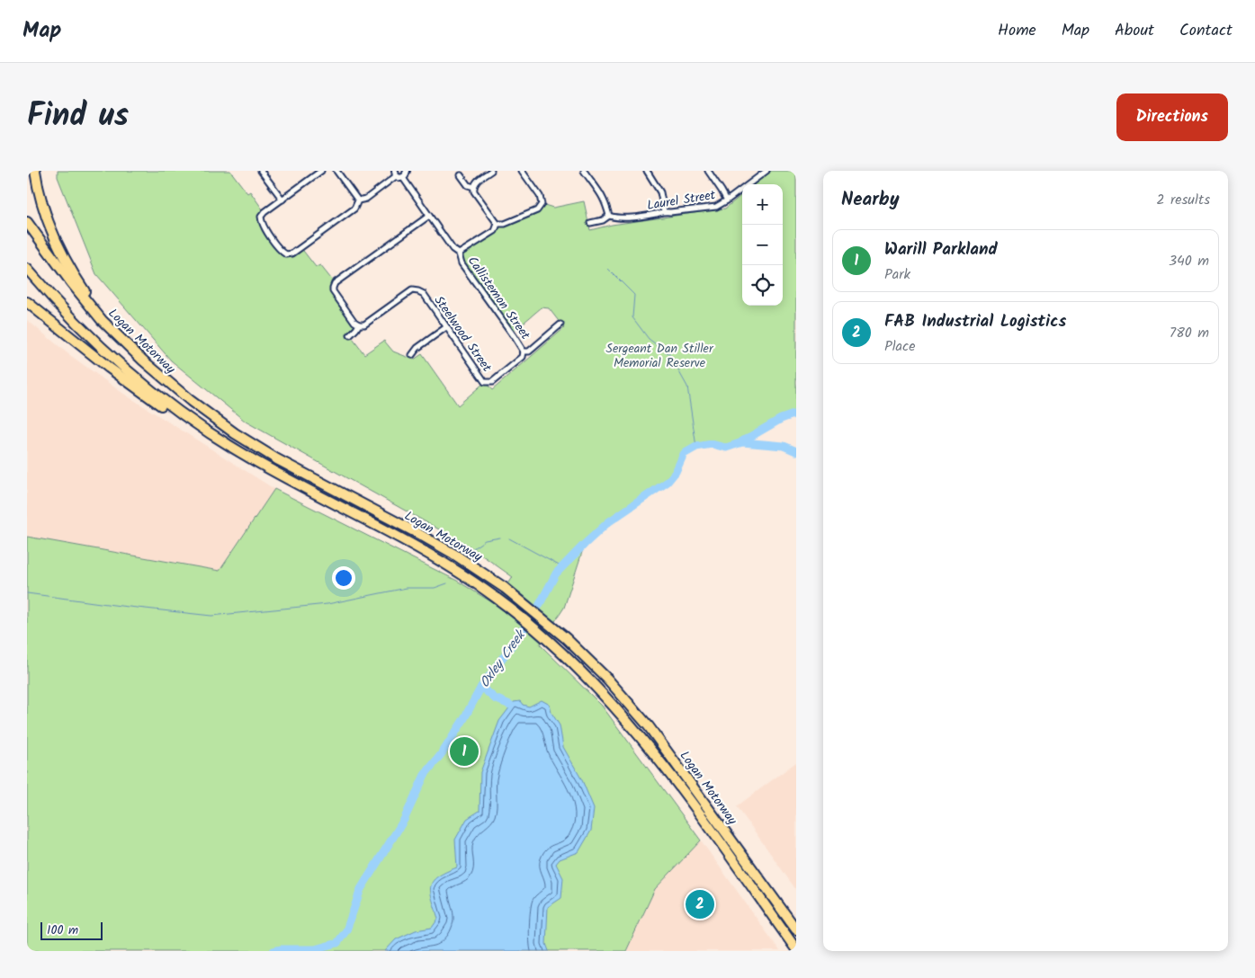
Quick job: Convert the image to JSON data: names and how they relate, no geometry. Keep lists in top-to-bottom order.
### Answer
{
  "streets": {
    "highway": ["Logan Motorway"],
    "street": ["Laurel Street", "Callistemon Street", "Steelwood Street"]
  },
  "crossings": [
    ["Callistemon Street", "Steelwood Street"]
  ],
  "water": ["Oxley Creek"],
  "parks": ["Sergeant Dan Stiller Memorial Reserve"],
  "scale_bar": "100 m",
  "page": {
    "header": "Map",
    "nav": [
      "Home",
      "Map",
      "About",
      "Contact"
    ],
    "title": "Find us",
    "buttons": "Directions",
    "heading": ["Nearby", "2 results"],
    "map_buttons": ["+", "−"],
    "list": [
      {
        "mark": "1",
        "name": "Warill Parkland",
        "note": "Park",
        "value": "340 m"
      },
      {
        "mark": "2",
        "name": "FAB Industrial Logistics",
        "note": "Place",
        "value": "780 m"
      }
    ],
    "pins": ["1", "2"],
    "scale": "100 m"
  }
}
